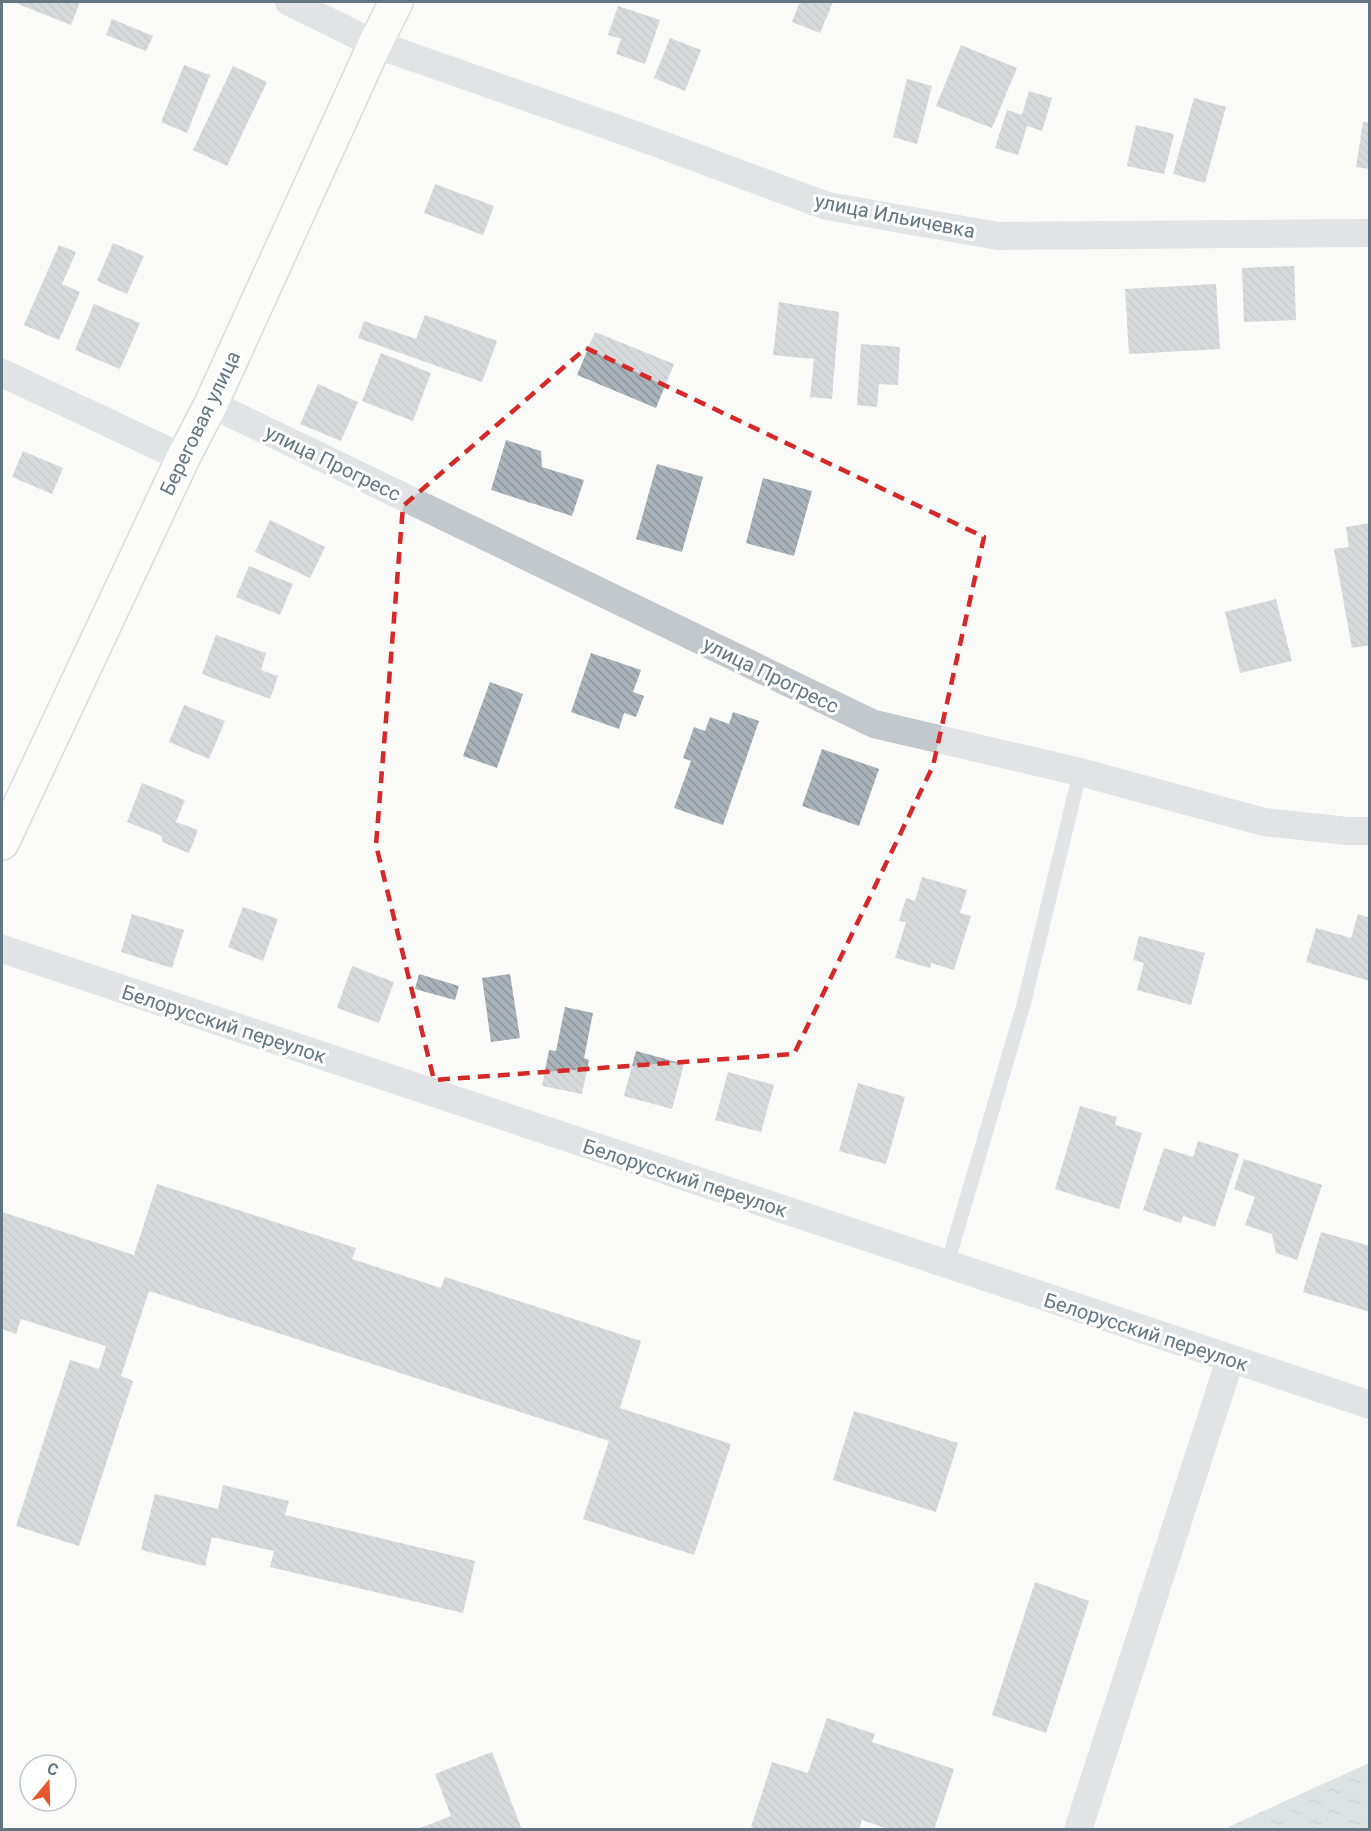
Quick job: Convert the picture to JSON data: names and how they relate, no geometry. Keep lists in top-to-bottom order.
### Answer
{
  "streets": {
    "main road": ["Береговая улица"],
    "street": ["улица Ильичевка", "улица Прогресс", "Белорусский переулок"]
  },
  "crossings": [
    ["улица Ильичевка", "Береговая улица"],
    ["Береговая улица", "улица Прогресс"]
  ],
  "north": "top"
}
